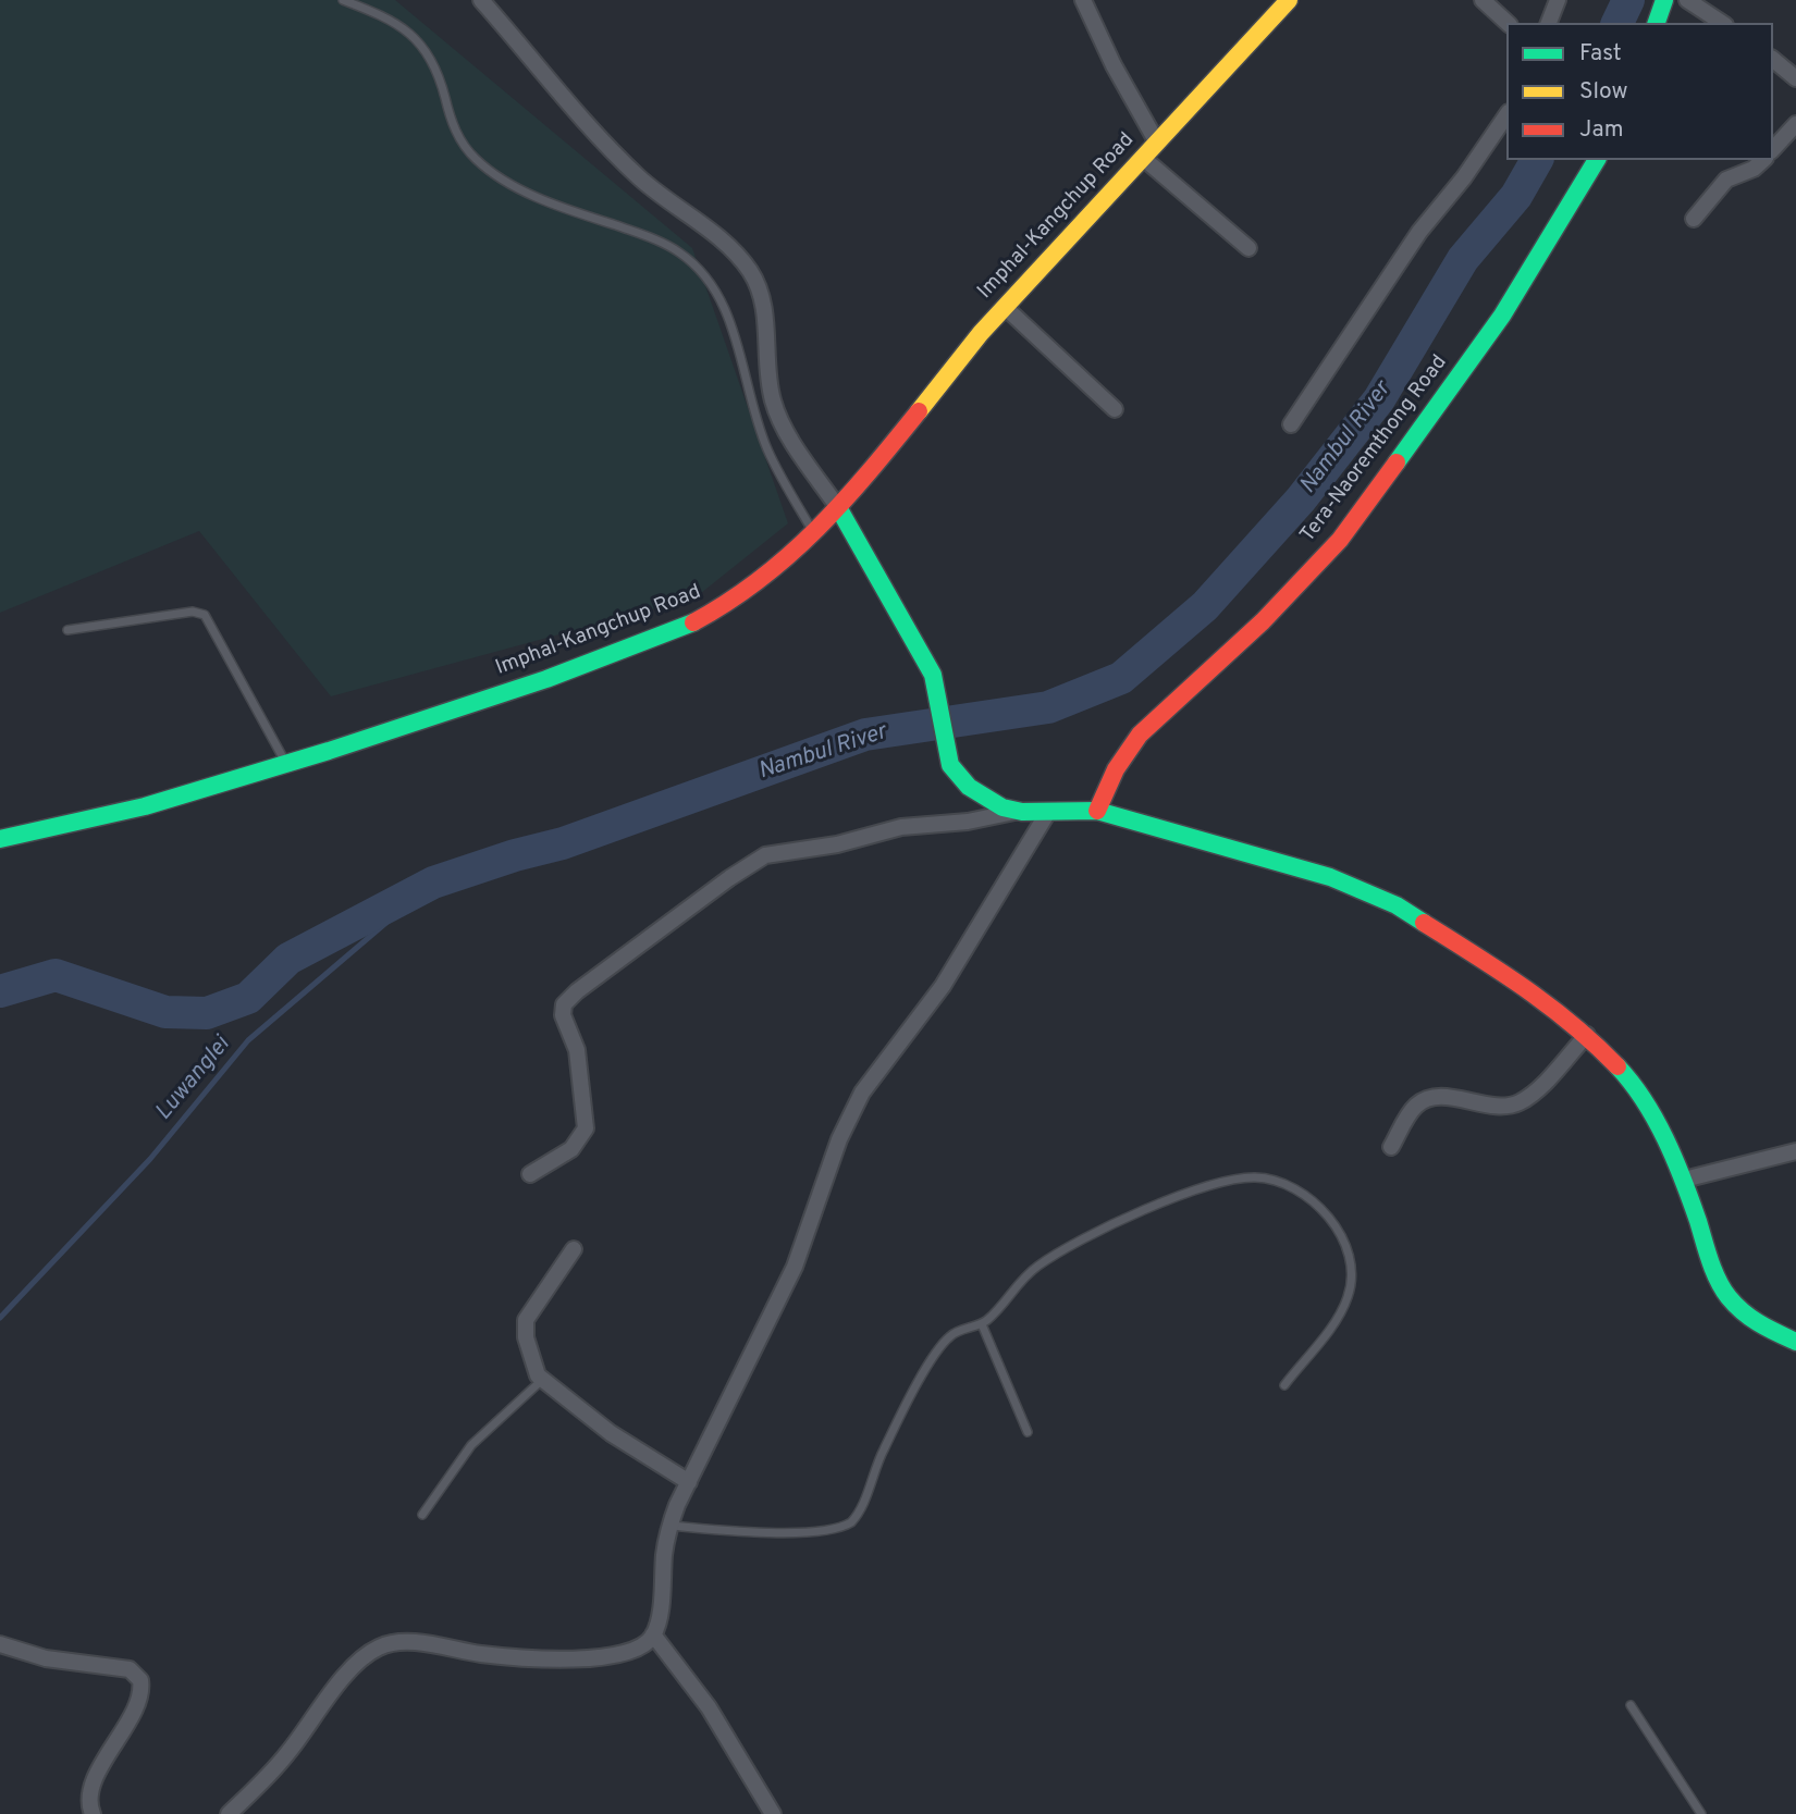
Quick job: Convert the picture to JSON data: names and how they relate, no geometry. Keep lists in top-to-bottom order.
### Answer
{
  "streets": {
    "street": ["Imphal-Kangchup Road", "Tera-Naoremthong Road"]
  },
  "water": ["Nambul River", "Luwanglei"],
  "legend": ["Fast", "Slow", "Jam"]
}
